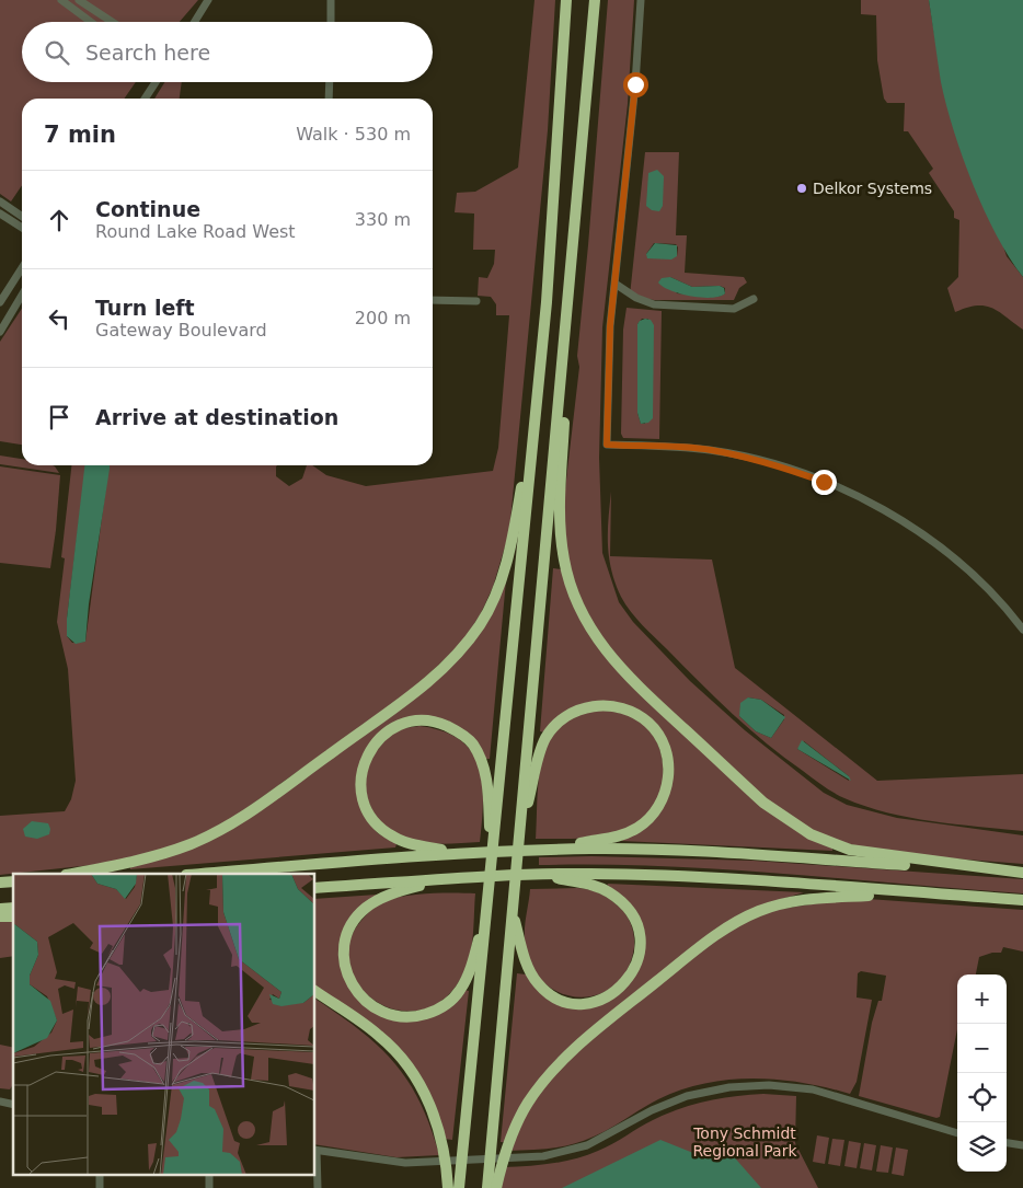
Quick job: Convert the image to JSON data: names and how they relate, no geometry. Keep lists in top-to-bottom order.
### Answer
{
  "parks": ["Tony Schmidt Regional Park"],
  "places": ["Delkor Systems"],
  "page": {
    "search": "Search here",
    "heading": ["7 min", "Walk · 530 m"],
    "list": [
      ["Continue", "Round Lake Road West", "330 m"],
      ["Turn left", "Gateway Boulevard", "200 m"],
      "Arrive at destination"
    ],
    "map_buttons": ["+", "−"]
  }
}
